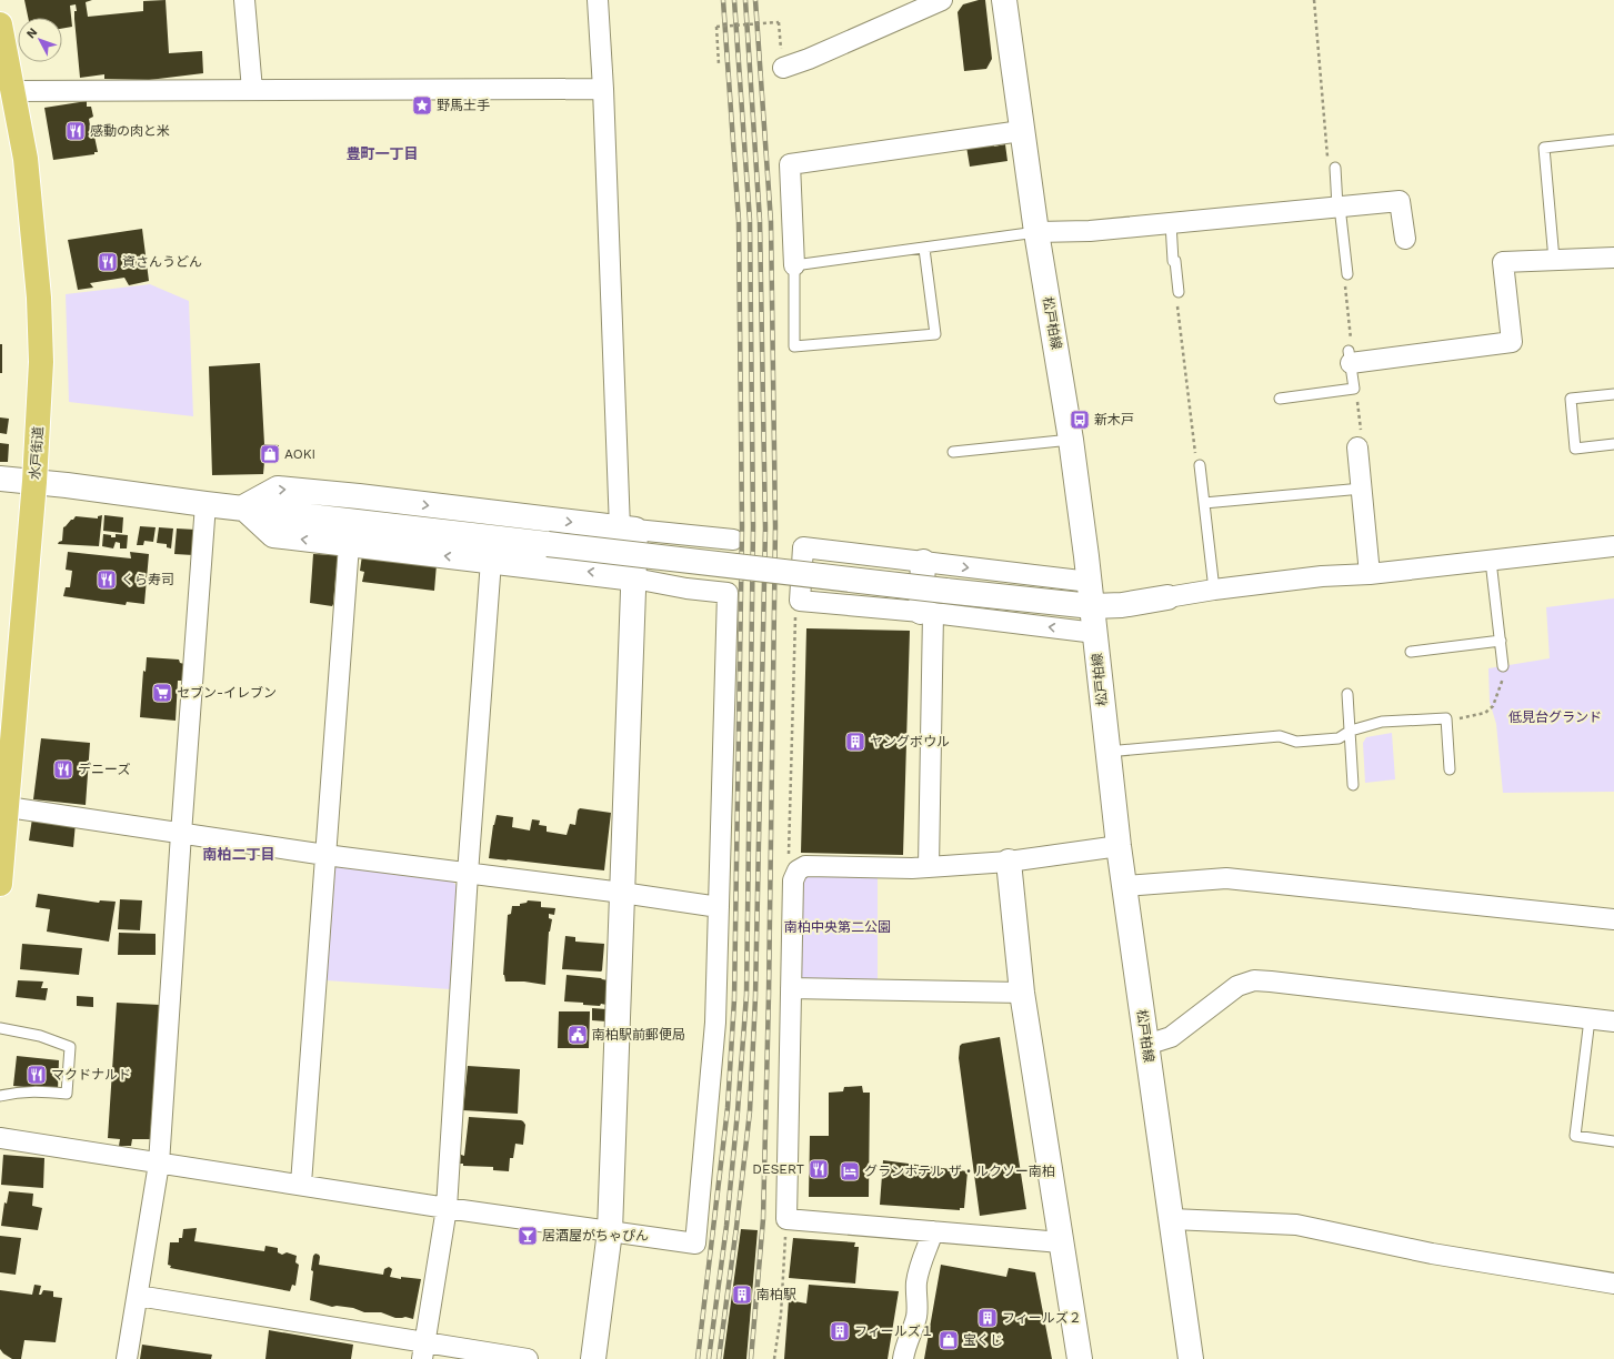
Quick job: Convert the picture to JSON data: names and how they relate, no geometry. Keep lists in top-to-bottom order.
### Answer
{
  "streets": {
    "highway": ["水戸街道"],
    "street": ["松戸柏線"]
  },
  "districts": ["豊町一丁目", "南柏二丁目"],
  "parks": ["低見台グランド", "南柏中央第二公園"],
  "places": {
    "place": ["野馬土手"],
    "restaurant": [
      "感動の肉と米",
      "資さんうどん",
      "くら寿司",
      "デニーズ",
      "マクドナルド",
      "DESERT"
    ],
    "bus stop": ["新木戸"],
    "shop": ["AOKI", "宝くじ"],
    "supermarket": ["セブン-イレブン"],
    "building": [
      "ヤングボウル",
      "南柏駅",
      "フィールズ２",
      "フィールズ１"
    ],
    "public building": ["南柏駅前郵便局"],
    "hotel": ["グランホテル ザ・ルクソー南柏"],
    "bar": ["居酒屋がちゃぴん"]
  },
  "north": "top left"
}
